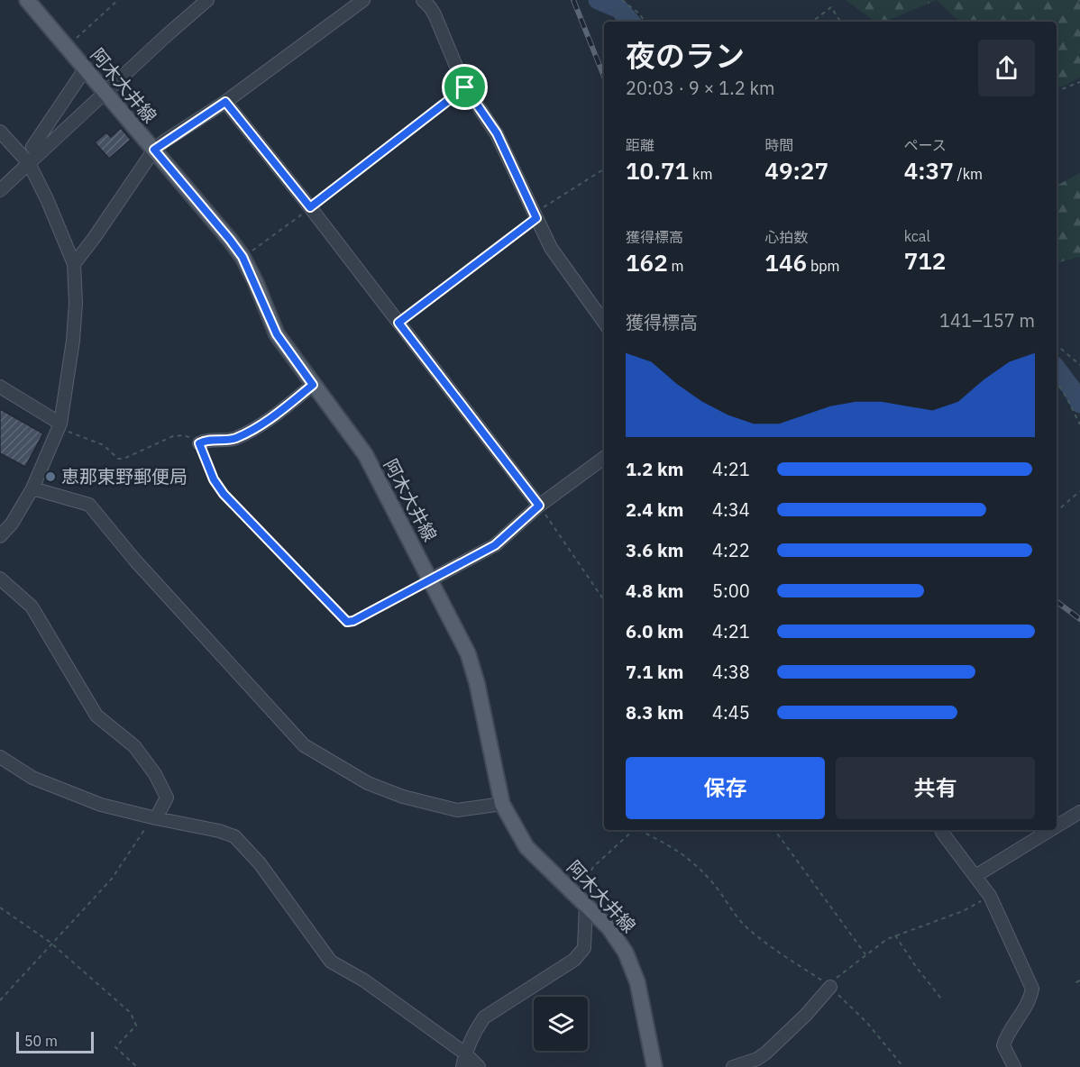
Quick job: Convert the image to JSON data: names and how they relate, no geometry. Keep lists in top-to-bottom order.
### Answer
{
  "streets": {
    "main road": ["阿木大井線"]
  },
  "places": ["恵那東野郵便局"],
  "scale_bar": "50 m",
  "page": {
    "heading": ["夜のラン", "20:03 · 9 × 1.2 km"],
    "stats": [
      ["距離", "10.71 km"],
      ["時間", "49:27"],
      ["ペース", "4:37 /km"],
      ["獲得標高", "162 m"],
      ["心拍数", "146 bpm"],
      ["kcal", "712"]
    ],
    "chart": ["獲得標高", "141–157 m"],
    "list": [
      {
        "name": "1.2 km",
        "note": "4:21"
      },
      {
        "name": "2.4 km",
        "note": "4:34"
      },
      {
        "name": "3.6 km",
        "note": "4:22"
      },
      {
        "name": "4.8 km",
        "note": "5:00"
      },
      {
        "name": "6.0 km",
        "note": "4:21"
      },
      {
        "name": "7.1 km",
        "note": "4:38"
      },
      {
        "name": "8.3 km",
        "note": "4:45"
      }
    ],
    "buttons": ["保存", "共有"],
    "scale": "50 m"
  }
}
